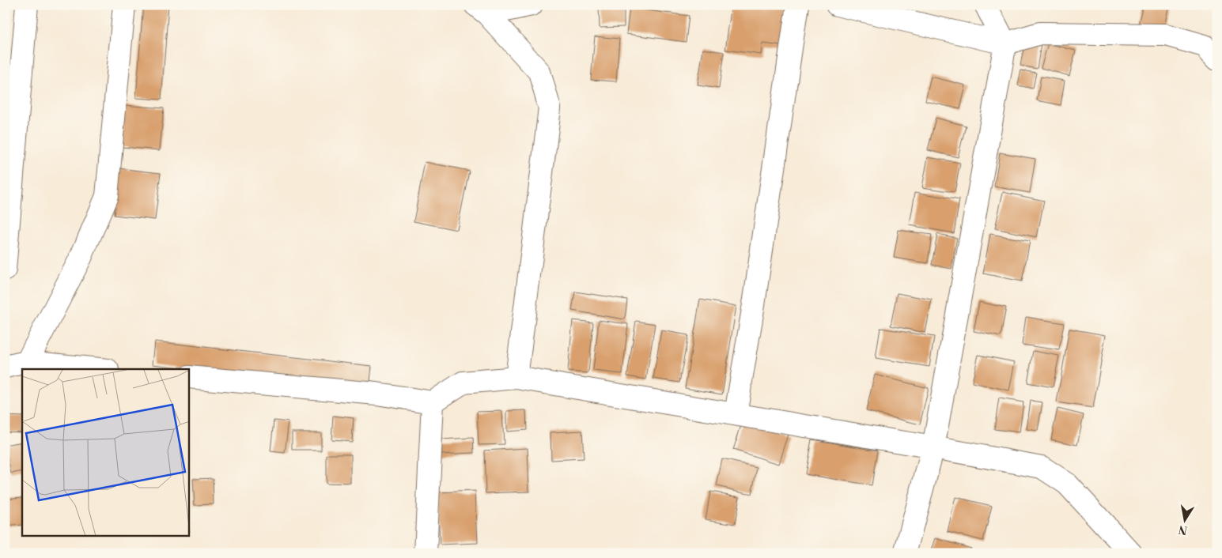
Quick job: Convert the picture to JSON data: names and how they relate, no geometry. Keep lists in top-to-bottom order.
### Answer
{
  "north": "bottom"
}
